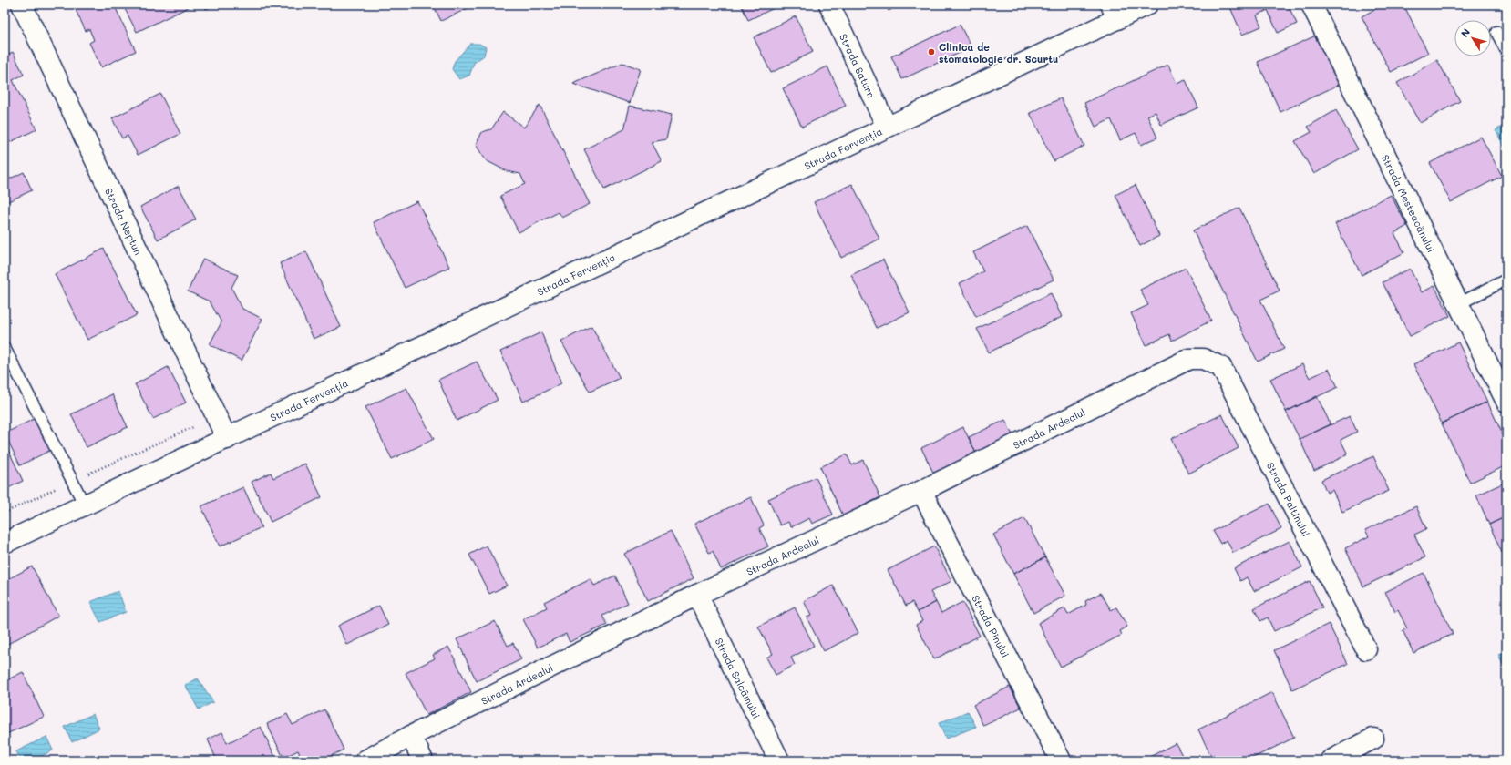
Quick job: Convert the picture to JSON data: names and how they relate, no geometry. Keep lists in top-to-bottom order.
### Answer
{
  "streets": {
    "street": [
      "Strada Saturn",
      "Strada Fervenția",
      "Strada Mesteacănului",
      "Strada Neptun",
      "Strada Ardealul",
      "Strada Paltinului",
      "Strada Pinului",
      "Strada Salcâmului"
    ]
  },
  "crossings": [
    ["Strada Saturn", "Strada Fervenția"],
    ["Strada Fervenția", "Strada Neptun"],
    ["Strada Ardealul", "Strada Paltinului"],
    ["Strada Ardealul", "Strada Pinului"],
    ["Strada Ardealul", "Strada Salcâmului"]
  ],
  "places": ["Clinica de stomatologie dr. Scurtu"],
  "north": "top left"
}
